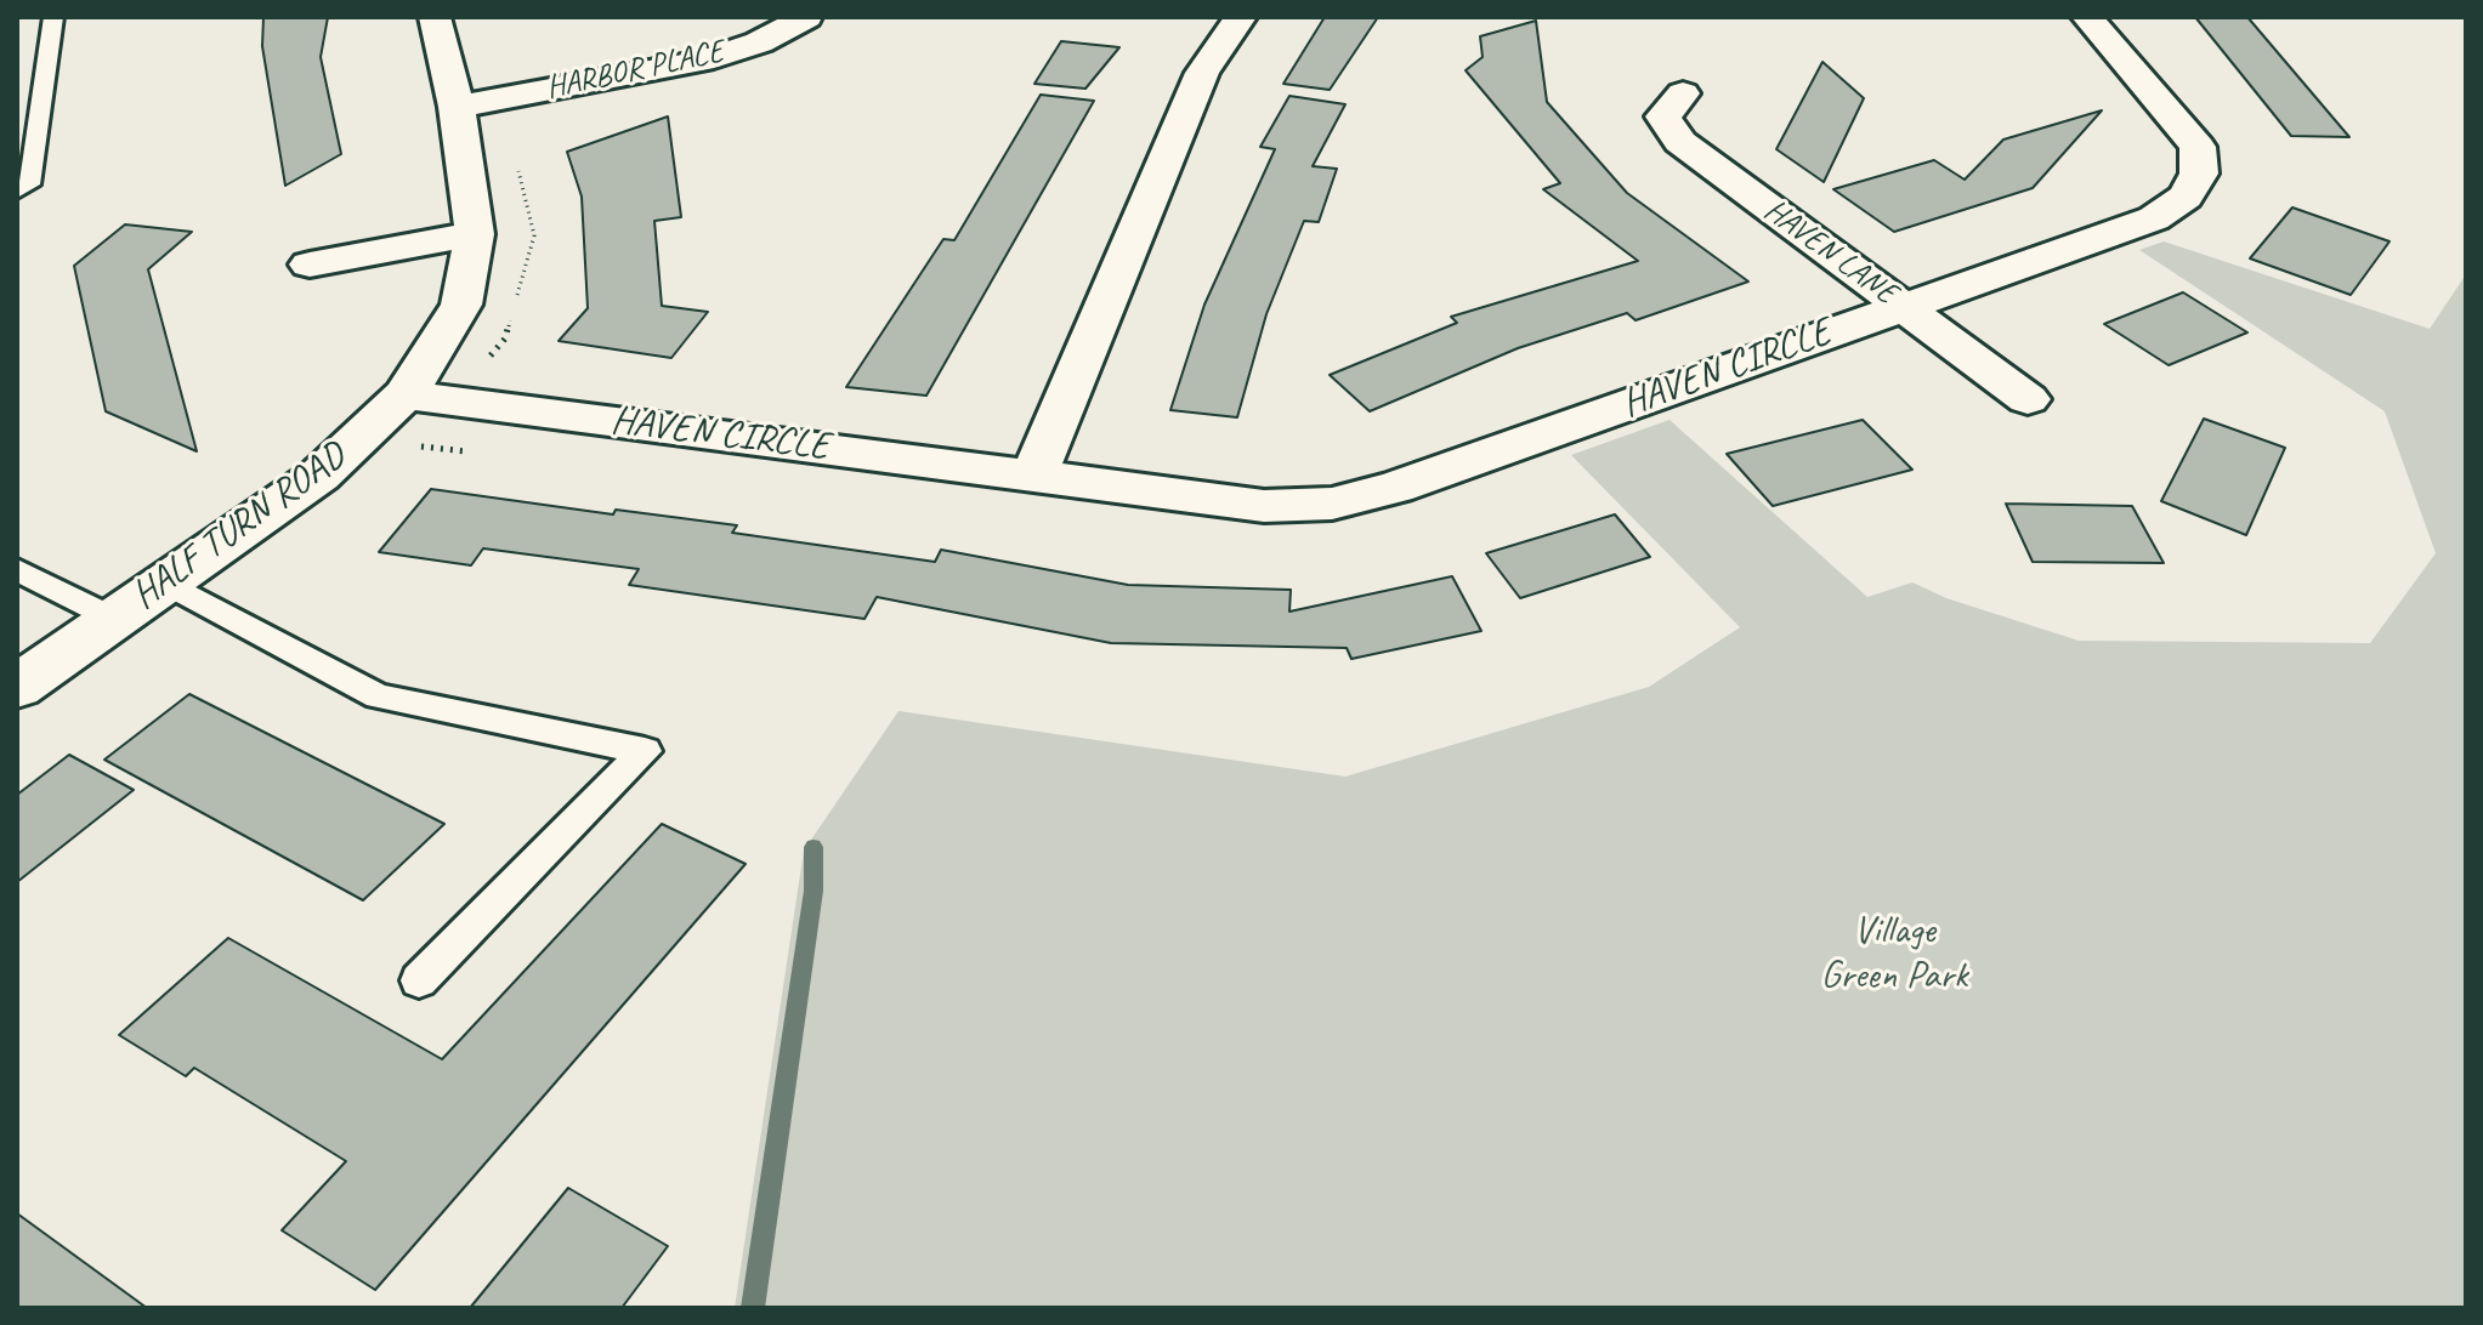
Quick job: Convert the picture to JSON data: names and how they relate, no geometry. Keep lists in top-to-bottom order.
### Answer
{
  "streets": {
    "street": [
      "HARBOR PLACE",
      "HAVEN LANE",
      "HAVEN CIRCLE",
      "HALF TURN ROAD"
    ]
  },
  "crossings": [
    ["HARBOR PLACE", "HALF TURN ROAD"],
    ["HAVEN LANE", "HAVEN CIRCLE"],
    ["HAVEN CIRCLE", "HALF TURN ROAD"]
  ],
  "parks": ["Village Green Park"]
}
